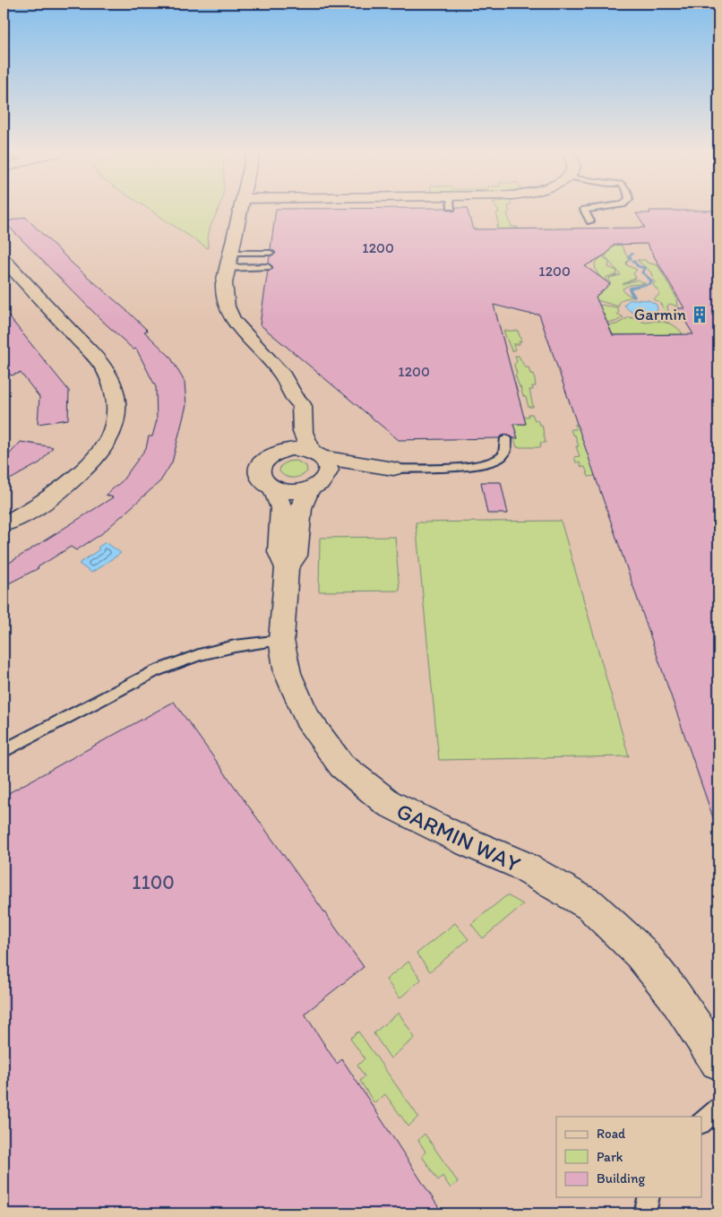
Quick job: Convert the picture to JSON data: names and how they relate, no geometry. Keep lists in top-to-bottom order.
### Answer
{
  "streets": {
    "street": ["GARMIN WAY"]
  },
  "places": {
    "building": ["Garmin"]
  },
  "house_numbers": [
    "1200",
    "1200",
    "1200",
    "1100"
  ],
  "legend": ["Road", "Park", "Building"]
}
